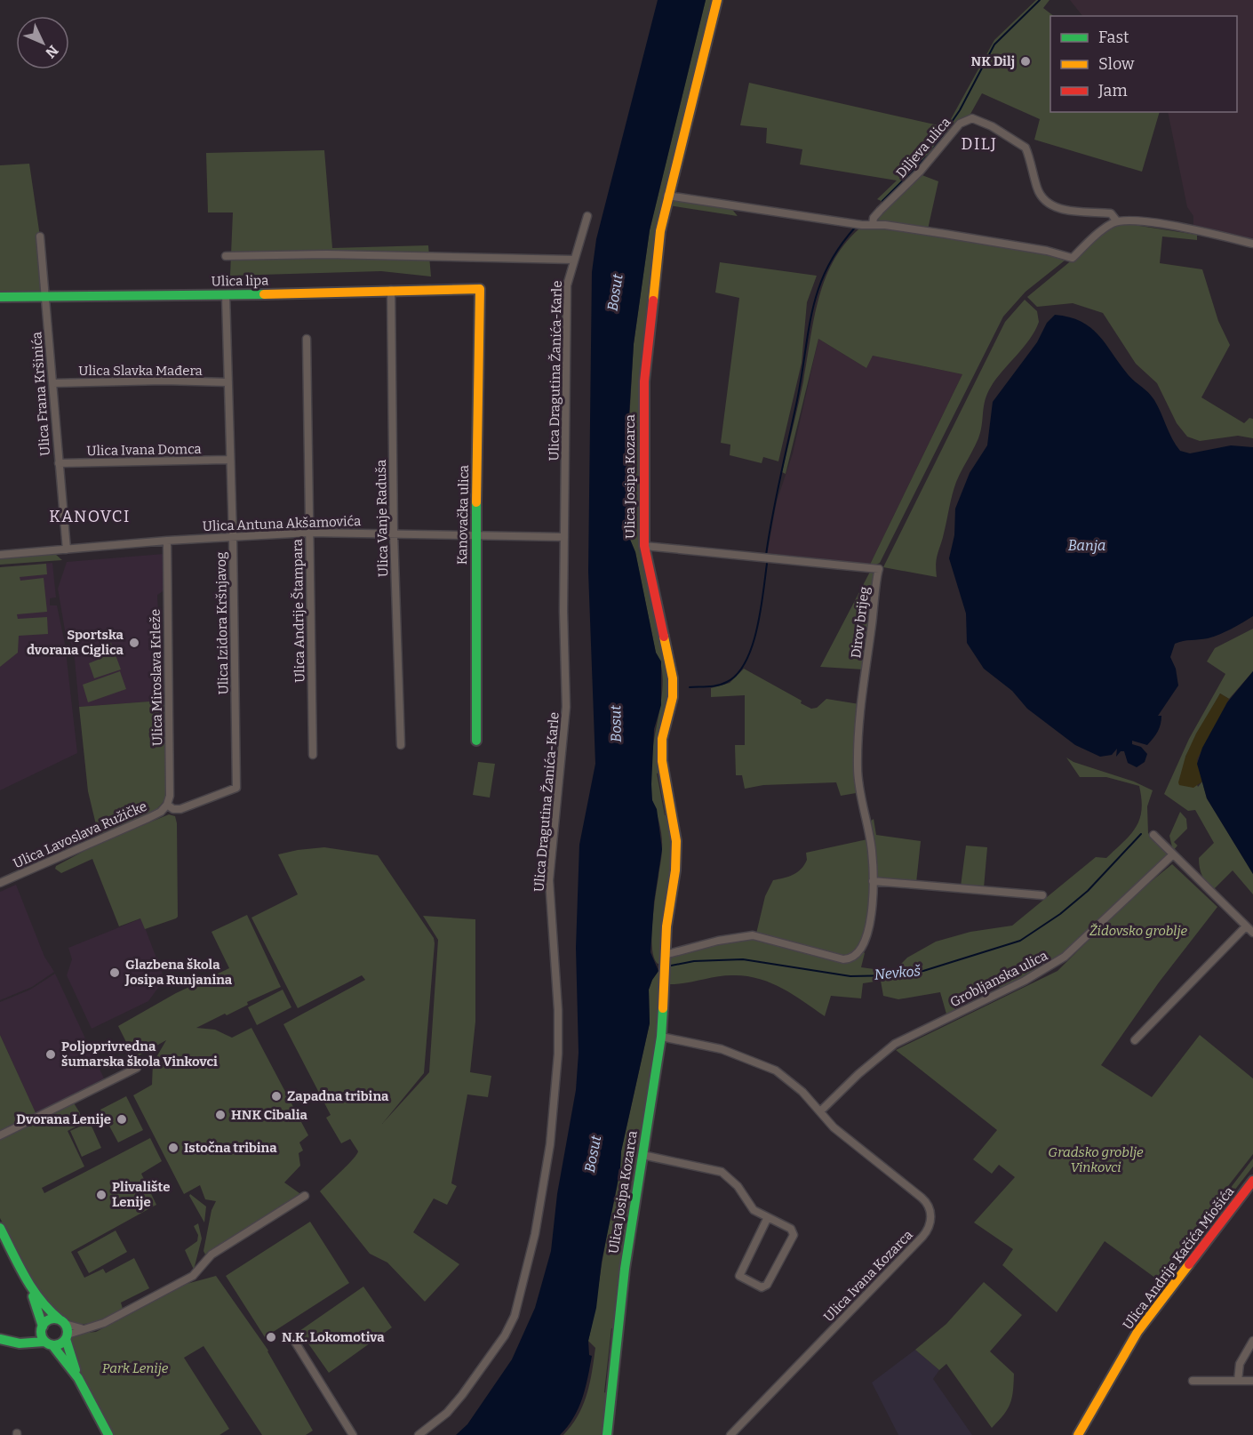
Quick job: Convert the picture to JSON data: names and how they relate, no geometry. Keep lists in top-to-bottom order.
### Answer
{
  "streets": {
    "street": [
      "Diljeva ulica",
      "Ulica lipa",
      "Ulica Slavka Mađera",
      "Ulica Dragutina Žanića-Karle",
      "Ulica Frana Kršinića",
      "Ulica Ivana Domca",
      "Ulica Josipa Kozarca",
      "Kanovačka ulica",
      "Ulica Vanje Raduša",
      "Ulica Antuna Akšamovića",
      "Ulica Andrije Štampara",
      "Dirov brijeg",
      "Ulica Izidora Kršnjavog",
      "Ulica Miroslava Krleže",
      "Ulica Lavoslava Ružičke",
      "Grobljanska ulica",
      "Ulica Andrije Kačića Miošića",
      "Ulica Ivana Kozarca"
    ]
  },
  "crossings": [
    ["Ulica lipa", "Ulica Frana Kršinića"],
    ["Ulica lipa", "Kanovačka ulica"],
    ["Ulica lipa", "Ulica Vanje Raduša"],
    ["Ulica lipa", "Ulica Izidora Kršnjavog"],
    ["Ulica Slavka Mađera", "Ulica Frana Kršinića"],
    ["Ulica Slavka Mađera", "Ulica Izidora Kršnjavog"],
    ["Ulica Dragutina Žanića-Karle", "Ulica Antuna Akšamovića"],
    ["Ulica Frana Kršinića", "Ulica Ivana Domca"],
    ["Ulica Frana Kršinića", "Ulica Antuna Akšamovića"],
    ["Ulica Ivana Domca", "Ulica Izidora Kršnjavog"],
    ["Ulica Josipa Kozarca", "Dirov brijeg"],
    ["Ulica Josipa Kozarca", "Ulica Ivana Kozarca"],
    ["Kanovačka ulica", "Ulica Antuna Akšamovića"],
    ["Ulica Vanje Raduša", "Ulica Antuna Akšamovića"],
    ["Ulica Antuna Akšamovića", "Ulica Andrije Štampara"],
    ["Ulica Antuna Akšamovića", "Ulica Izidora Kršnjavog"],
    ["Ulica Antuna Akšamovića", "Ulica Miroslava Krleže"],
    ["Ulica Izidora Kršnjavog", "Ulica Miroslava Krleže"],
    ["Ulica Izidora Kršnjavog", "Ulica Lavoslava Ružičke"],
    ["Ulica Miroslava Krleže", "Ulica Lavoslava Ružičke"],
    ["Grobljanska ulica", "Ulica Ivana Kozarca"]
  ],
  "districts": ["DILJ", "KANOVCI"],
  "water": ["Bosut", "Banja", "Nevkoš"],
  "parks": ["Židovsko groblje", "Gradsko groblje Vinkovci", "Park Lenije"],
  "places": [
    "NK Dilj",
    "Sportska dvorana Ciglica",
    "Glazbena škola Josipa Runjanina",
    "Poljoprivredna šumarska škola Vinkovci",
    "Zapadna tribina",
    "HNK Cibalia",
    "Dvorana Lenije",
    "Istočna tribina",
    "Plivalište Lenije",
    "N.K. Lokomotiva"
  ],
  "legend": ["Fast", "Slow", "Jam"],
  "north": "bottom right"
}
